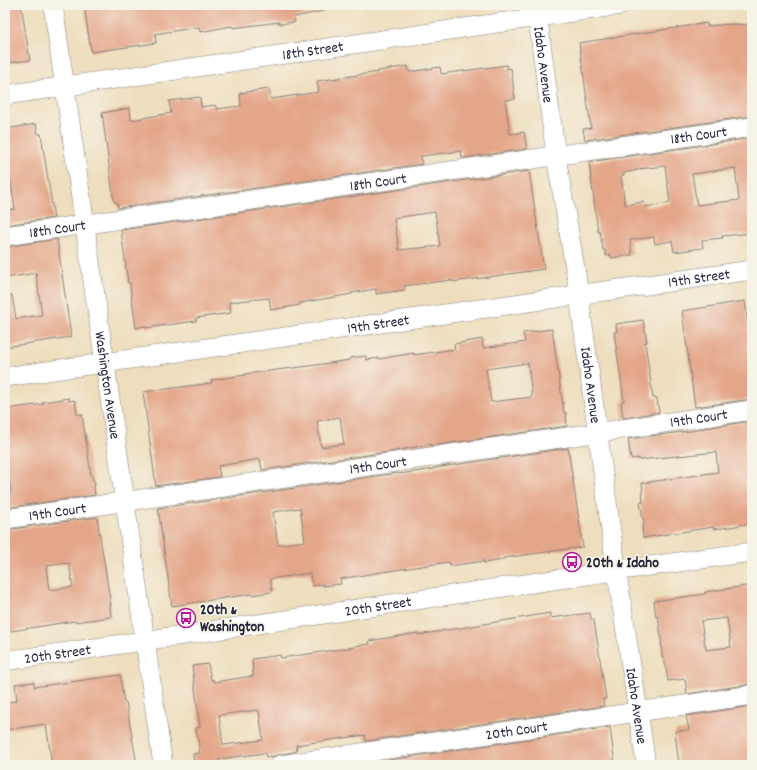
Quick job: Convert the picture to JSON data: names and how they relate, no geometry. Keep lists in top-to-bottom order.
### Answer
{
  "streets": {
    "street": [
      "18th Street",
      "Idaho Avenue",
      "18th Court",
      "19th Street",
      "Washington Avenue",
      "19th Court",
      "20th Street",
      "20th Court"
    ]
  },
  "crossings": [
    ["18th Street", "Idaho Avenue"],
    ["18th Street", "Washington Avenue"],
    ["Idaho Avenue", "18th Court"],
    ["Idaho Avenue", "19th Street"],
    ["Idaho Avenue", "19th Court"],
    ["Idaho Avenue", "20th Street"],
    ["Idaho Avenue", "20th Court"],
    ["18th Court", "Washington Avenue"],
    ["19th Street", "Washington Avenue"],
    ["Washington Avenue", "19th Court"],
    ["Washington Avenue", "20th Street"]
  ],
  "places": {
    "bus stop": ["20th & Idaho", "20th & Washington"]
  }
}
